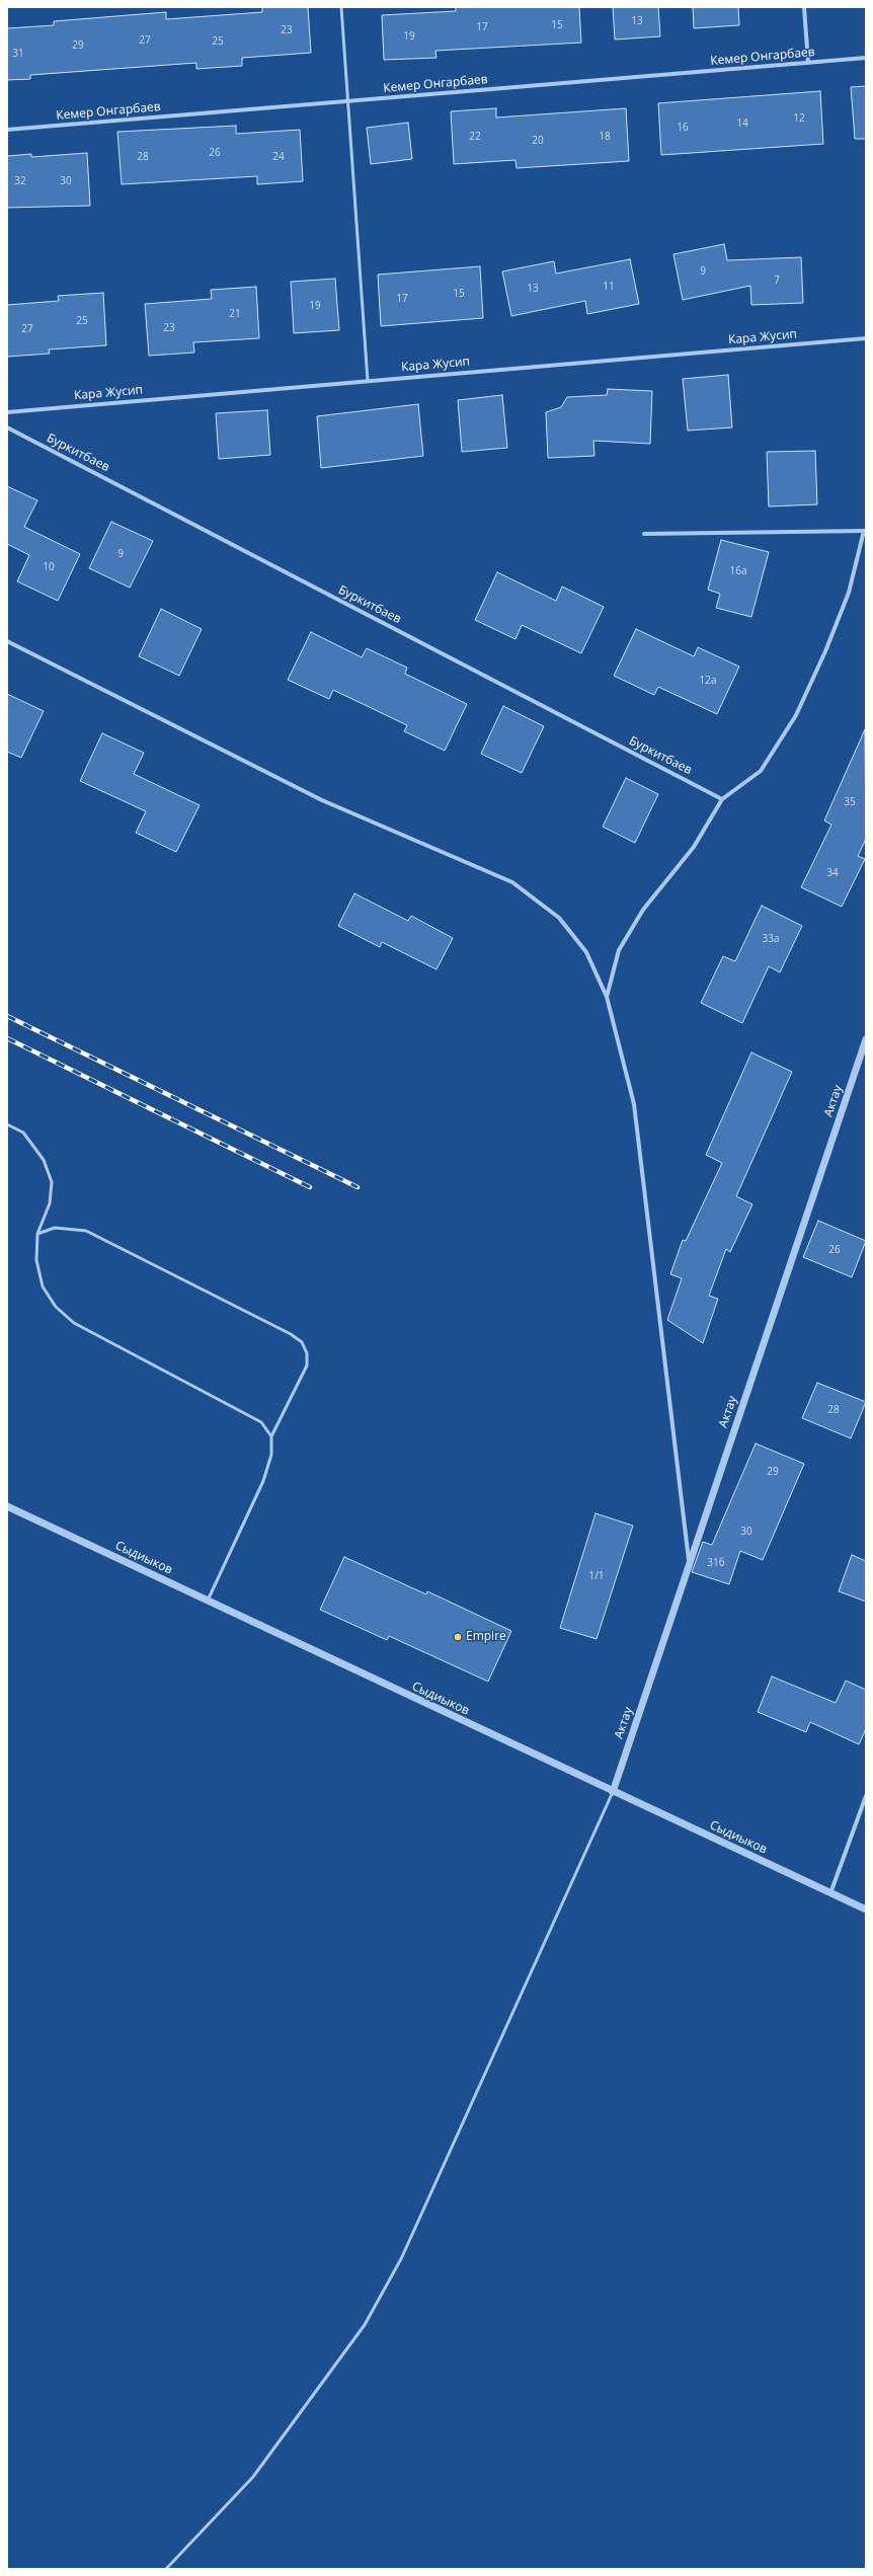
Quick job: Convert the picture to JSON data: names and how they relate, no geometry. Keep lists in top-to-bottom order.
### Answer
{
  "streets": {
    "street": [
      "Кемер Онгарбаев",
      "Кара Жусип",
      "Буркитбаев",
      "Актау",
      "Сыдиыков"
    ]
  },
  "crossings": [
    ["Актау", "Сыдиыков"]
  ],
  "places": ["Empire"],
  "house_numbers": [
    "13",
    "15",
    "17",
    "23",
    "19",
    "27",
    "25",
    "29",
    "31",
    "12",
    "14",
    "16",
    "22",
    "18",
    "20",
    "26",
    "28",
    "24",
    "32",
    "30",
    "9",
    "7",
    "11",
    "13",
    "15",
    "17",
    "19",
    "21",
    "25",
    "23",
    "27",
    "9",
    "10",
    "16а",
    "12а",
    "35",
    "34",
    "33а",
    "26",
    "28",
    "29",
    "30",
    "31б",
    "1/1"
  ]
}
